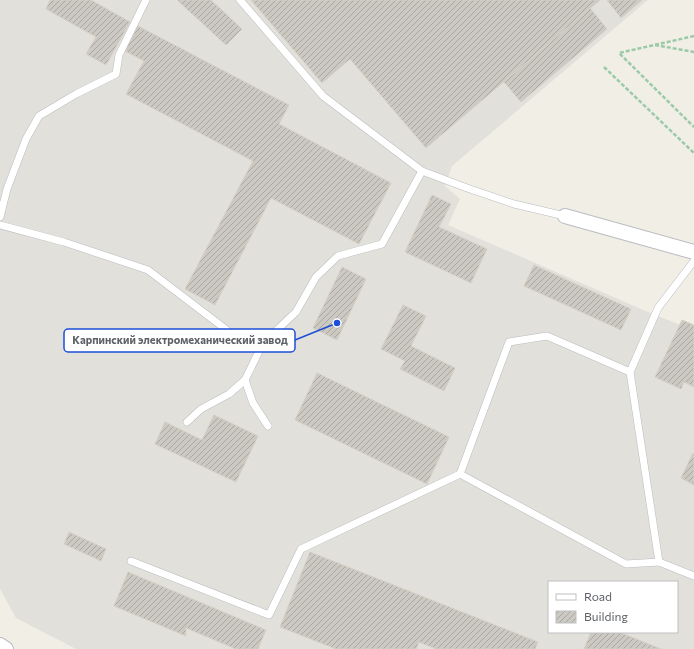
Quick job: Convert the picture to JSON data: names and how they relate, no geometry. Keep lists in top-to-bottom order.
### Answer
{
  "places": ["Карпинский электромеханический завод"],
  "legend": ["Road", "Building"]
}
